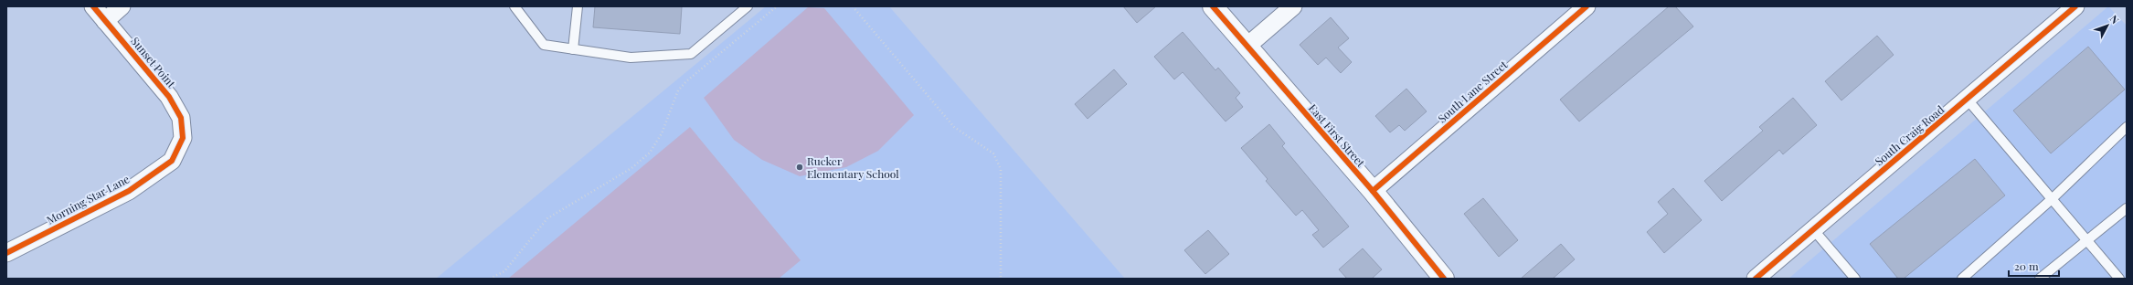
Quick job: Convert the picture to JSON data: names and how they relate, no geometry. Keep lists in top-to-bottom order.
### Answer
{
  "streets": {
    "street": [
      "Sunset Point",
      "South Lane Street",
      "East First Street",
      "South Craig Road",
      "Morning Star Lane"
    ]
  },
  "crossings": [
    ["Sunset Point", "Morning Star Lane"],
    ["South Lane Street", "East First Street"]
  ],
  "places": ["Rucker Elementary School"],
  "scale_bar": "20 m",
  "north": "top right"
}
